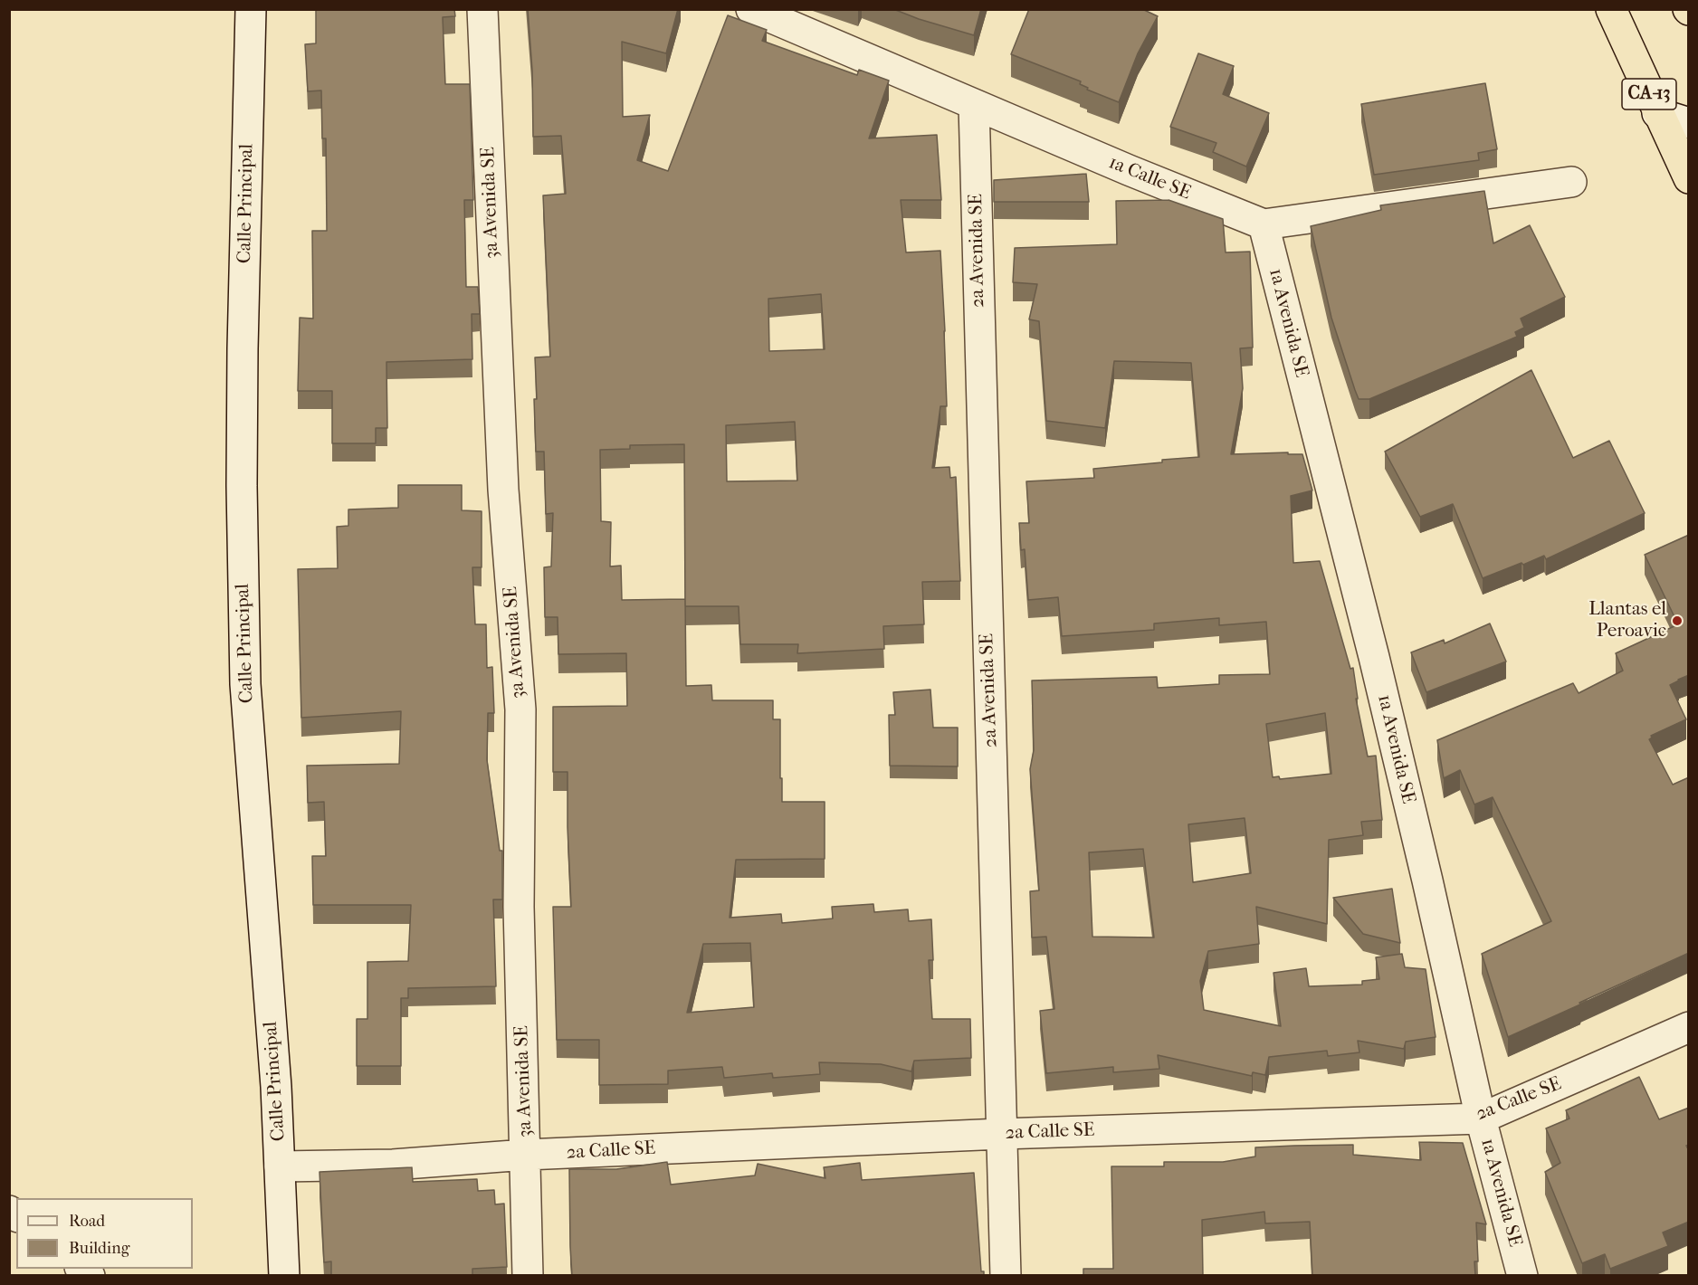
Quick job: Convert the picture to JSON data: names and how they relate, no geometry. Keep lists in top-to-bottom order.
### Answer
{
  "streets": {
    "highway": ["CA-13"],
    "street": [
      "1a Calle SE",
      "3a Avenida SE",
      "Calle Principal",
      "2a Avenida SE",
      "1a Avenida SE",
      "2a Calle SE"
    ]
  },
  "crossings": [
    ["1a Calle SE", "2a Avenida SE"],
    ["1a Calle SE", "1a Avenida SE"],
    ["3a Avenida SE", "2a Calle SE"],
    ["Calle Principal", "2a Calle SE"],
    ["2a Avenida SE", "2a Calle SE"],
    ["1a Avenida SE", "2a Calle SE"]
  ],
  "places": ["Llantas el Peroavic"],
  "legend": ["Road", "Building"]
}
